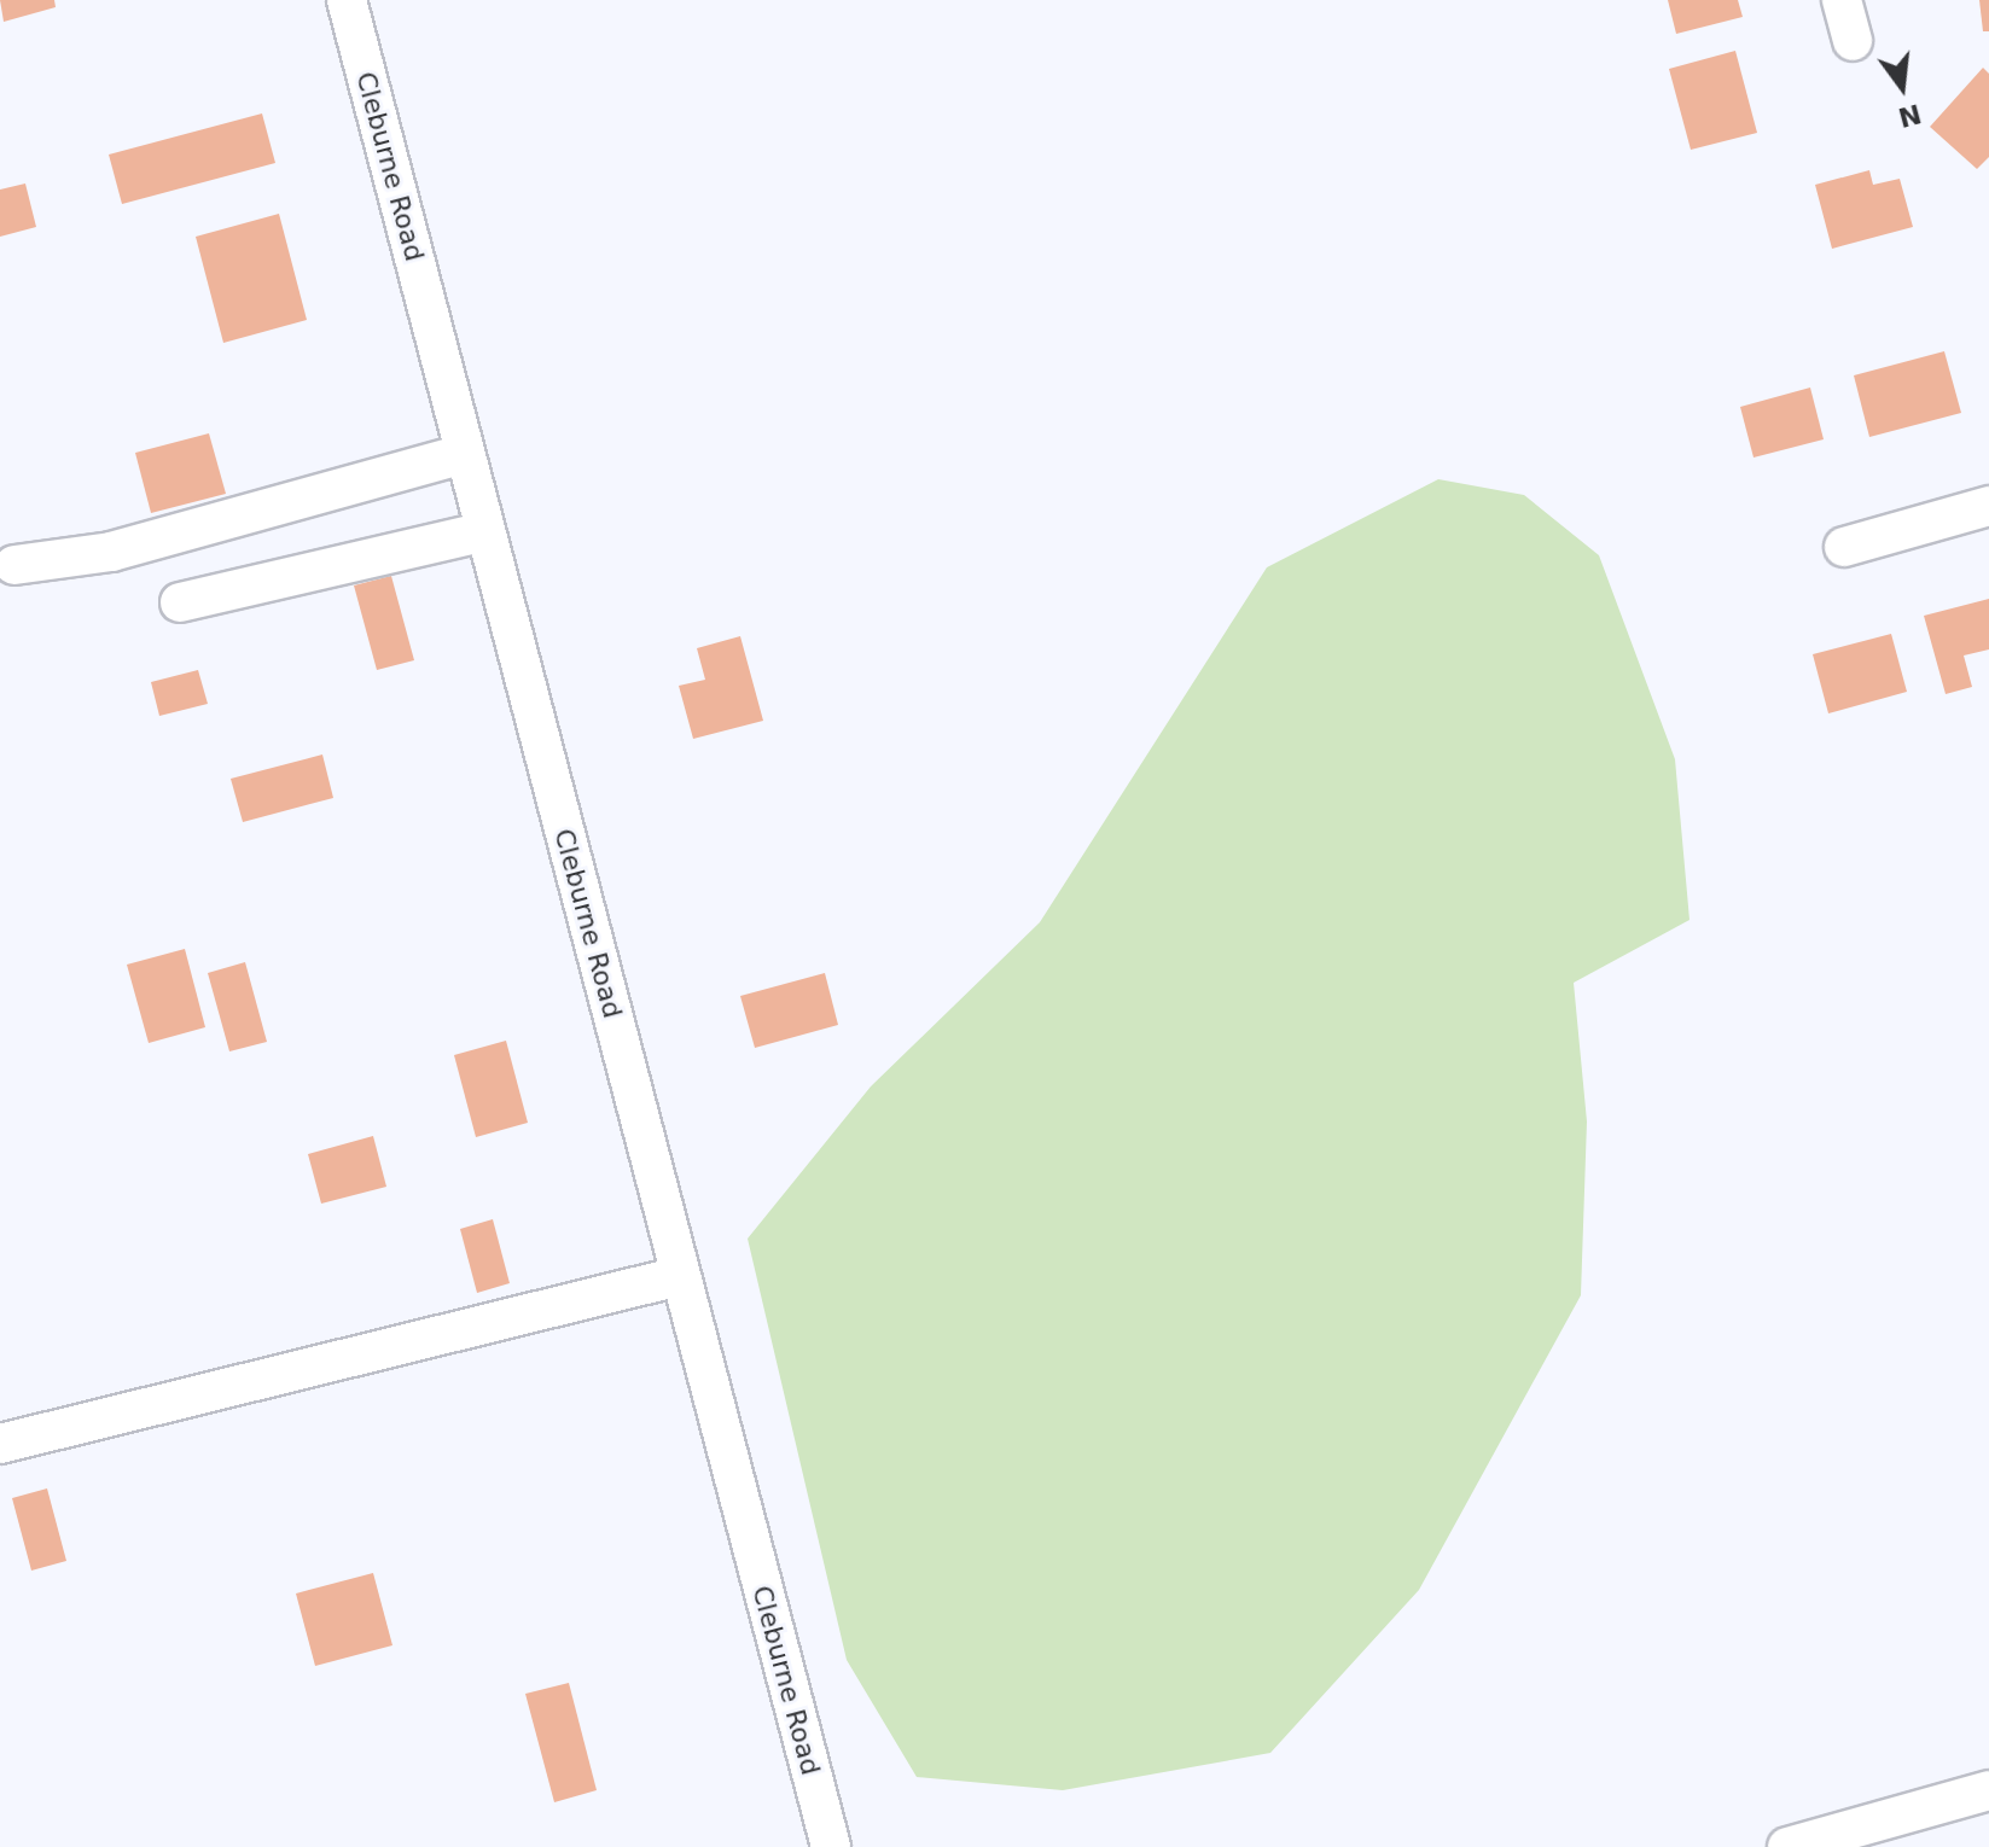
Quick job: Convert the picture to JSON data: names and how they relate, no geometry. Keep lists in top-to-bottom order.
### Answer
{
  "streets": {
    "street": ["Cleburne Road"]
  },
  "north": "bottom"
}
